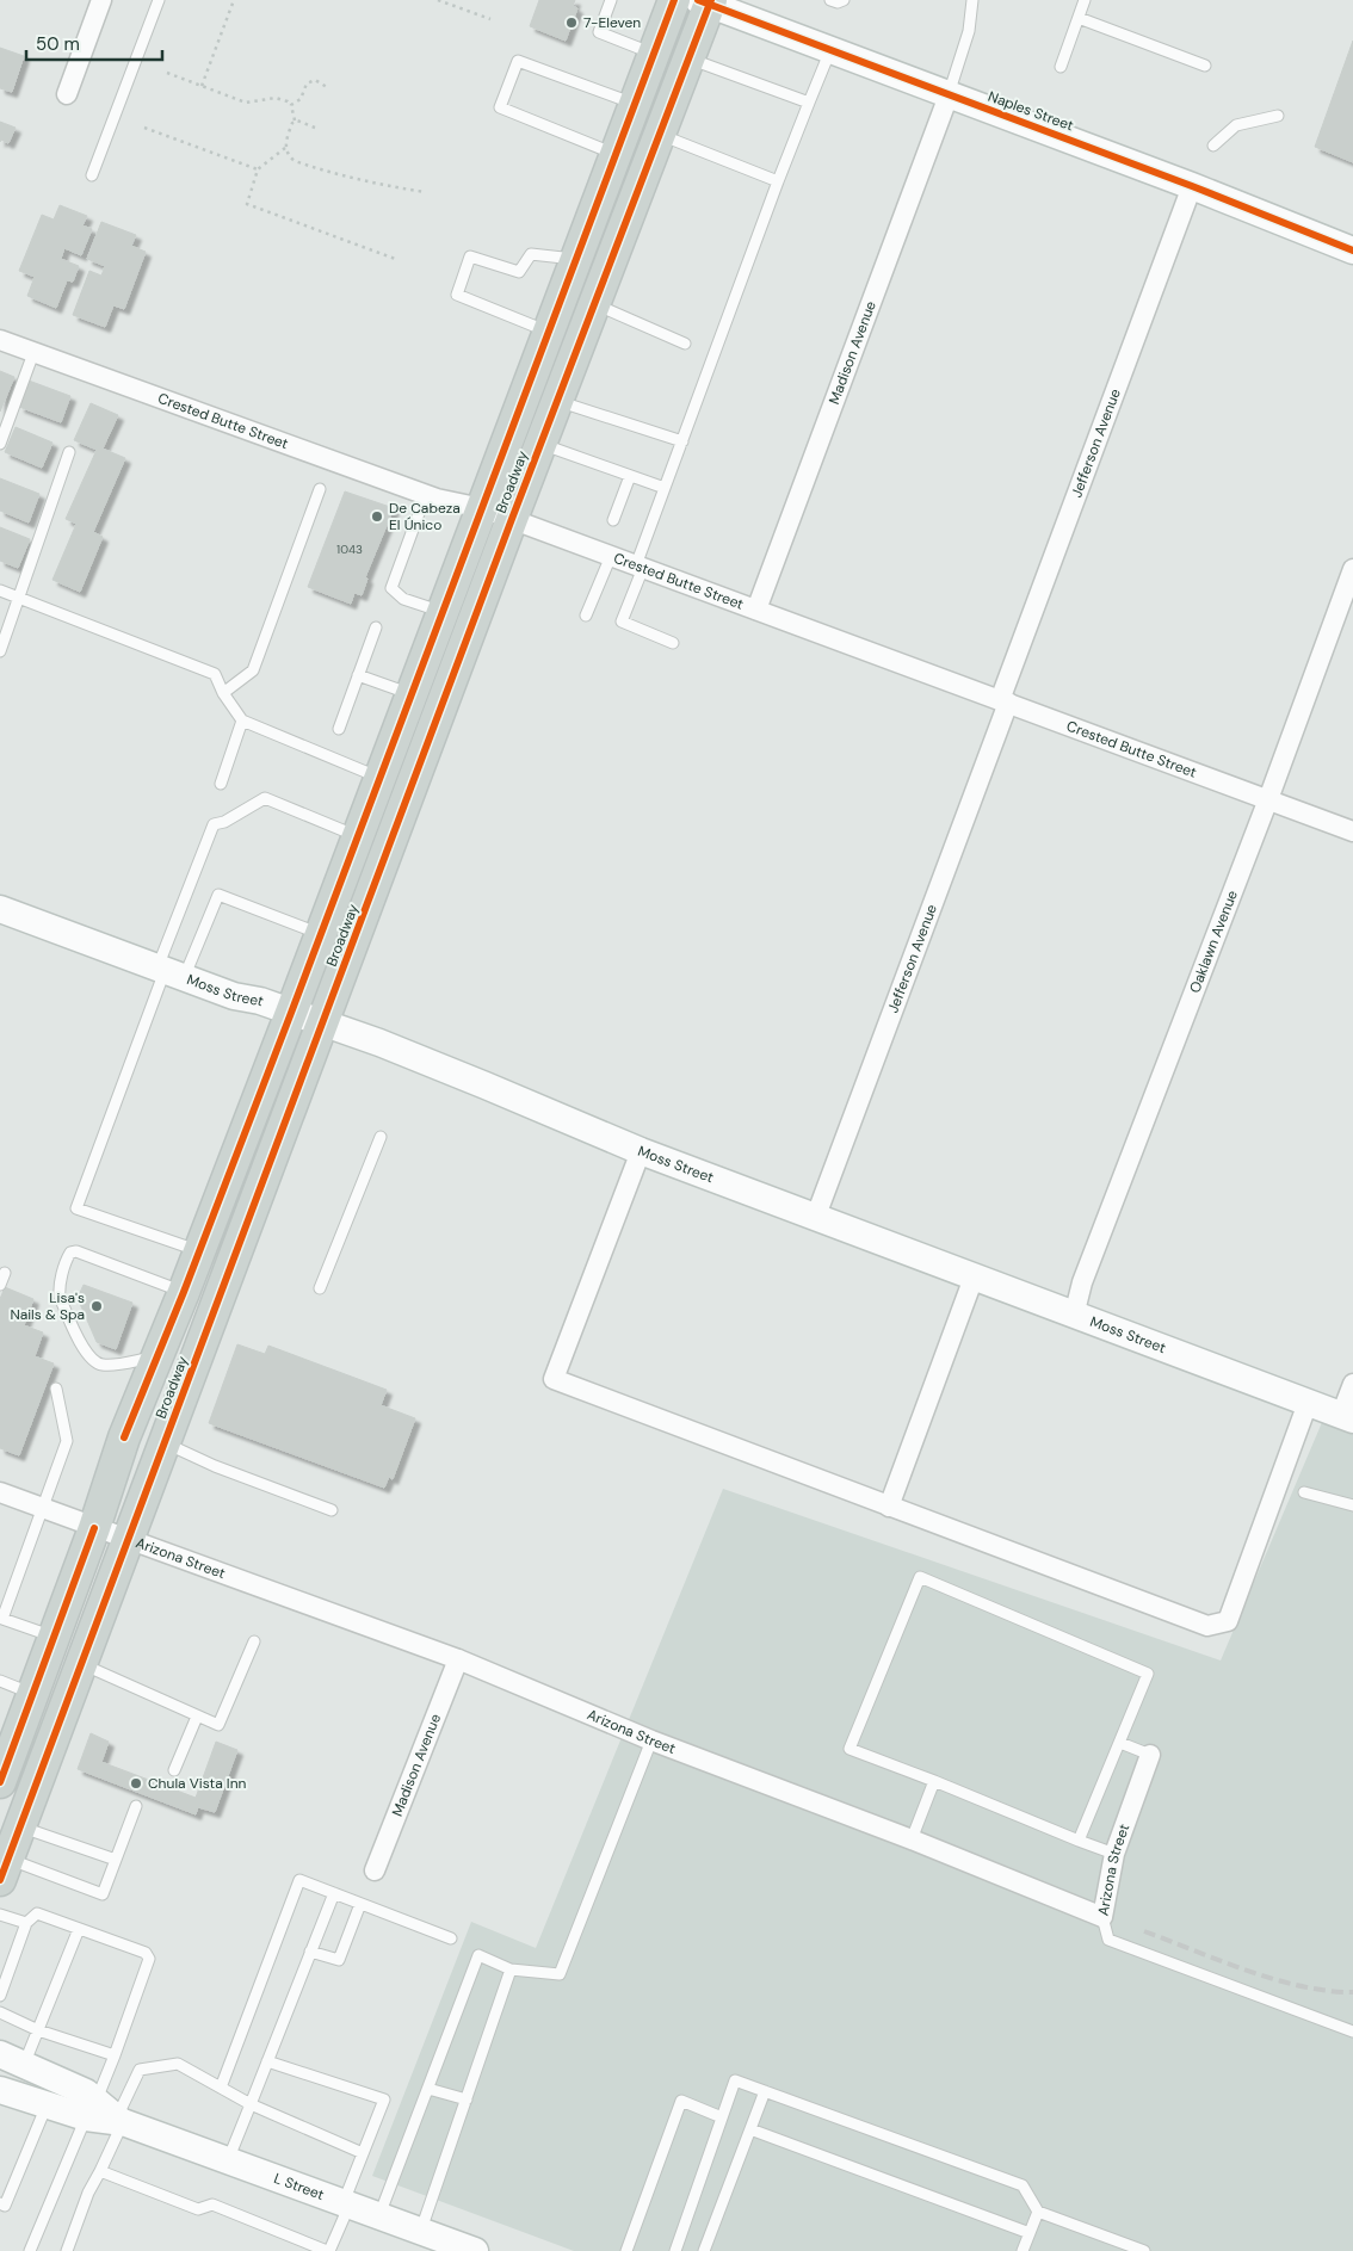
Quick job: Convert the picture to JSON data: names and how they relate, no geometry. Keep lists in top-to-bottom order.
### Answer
{
  "streets": {
    "main road": ["Broadway"],
    "street": [
      "Naples Street",
      "Madison Avenue",
      "Crested Butte Street",
      "Jefferson Avenue",
      "Oaklawn Avenue",
      "Moss Street",
      "Arizona Street",
      "L Street"
    ]
  },
  "crossings": [
    ["Naples Street", "Madison Avenue"],
    ["Naples Street", "Jefferson Avenue"],
    ["Naples Street", "Broadway"],
    ["Madison Avenue", "Crested Butte Street"],
    ["Madison Avenue", "Arizona Street"],
    ["Crested Butte Street", "Jefferson Avenue"],
    ["Crested Butte Street", "Broadway"],
    ["Crested Butte Street", "Oaklawn Avenue"],
    ["Jefferson Avenue", "Moss Street"],
    ["Broadway", "Moss Street"],
    ["Broadway", "Arizona Street"],
    ["Oaklawn Avenue", "Moss Street"]
  ],
  "places": [
    "7-Eleven",
    "De Cabeza El Único",
    "Lisa's Nails & Spa",
    "Chula Vista Inn"
  ],
  "house_numbers": ["1043"],
  "scale_bar": "50 m"
}
